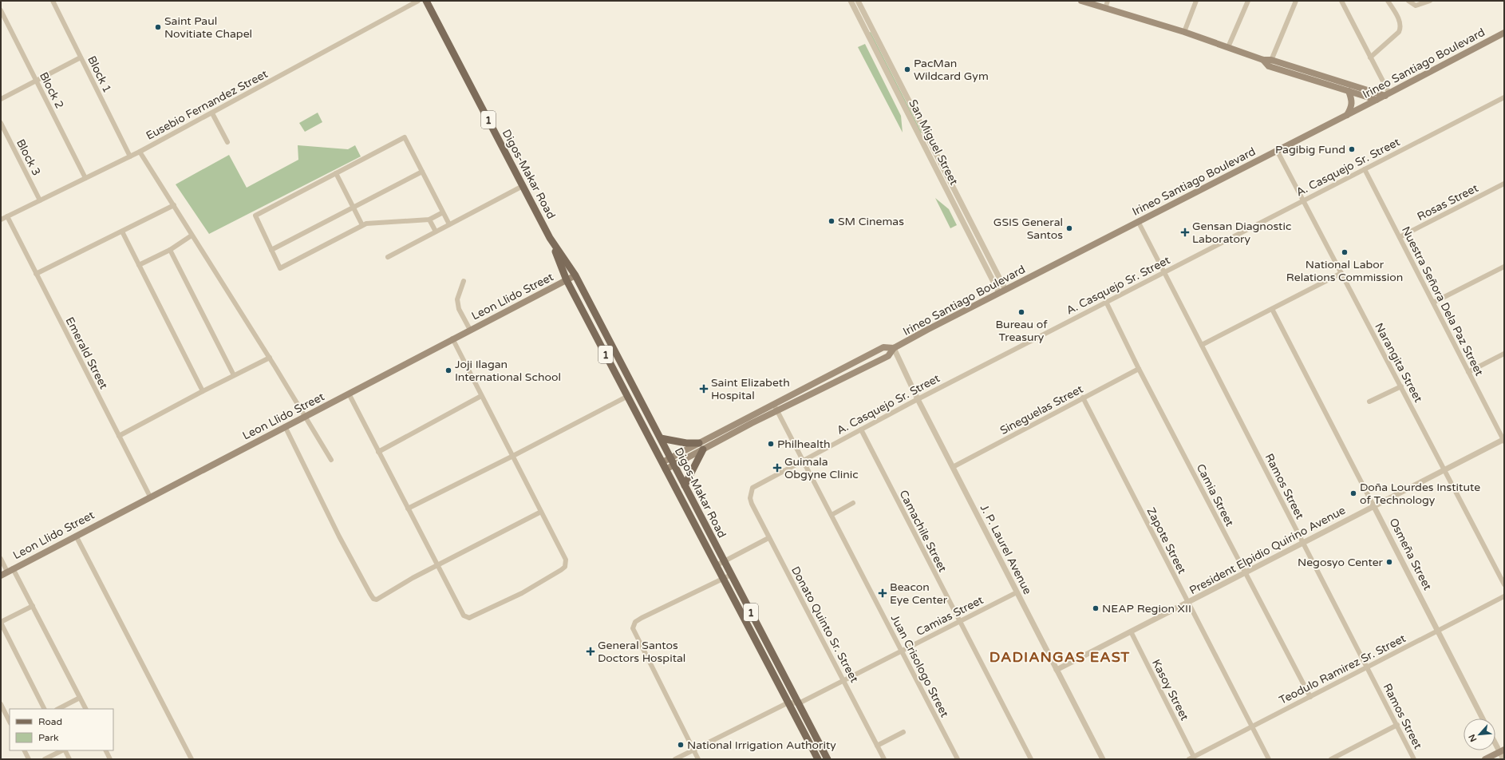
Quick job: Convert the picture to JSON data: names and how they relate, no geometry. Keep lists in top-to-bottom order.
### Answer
{
  "streets": {
    "main road": [
      "Irineo Santiago Boulevard",
      "1",
      "Digos-Makar Road",
      "Leon Llido Street"
    ],
    "street": [
      "Block 1",
      "Block 2",
      "Eusebio Fernandez Street",
      "San Miguel Street",
      "Block 3",
      "A. Casquejo Sr. Street",
      "Rosas Street",
      "Nuestra Señora Dela Paz Street",
      "Emerald Street",
      "Narangita Street",
      "Sineguelas Street",
      "Ramos Street",
      "Camia Street",
      "Camachile Street",
      "Zapote Street",
      "J. P. Laurel Avenue",
      "President Elpidio Quirino Avenue",
      "Osmeña Street",
      "Camias Street",
      "Donato Quinto Sr. Street",
      "Juan Crisologo Street",
      "Teodulo Ramirez Sr. Street",
      "Kasoy Street"
    ]
  },
  "crossings": [
    ["Irineo Santiago Boulevard", "San Miguel Street"],
    ["Irineo Santiago Boulevard", "Digos-Makar Road"],
    ["Irineo Santiago Boulevard", "Narangita Street"],
    ["Irineo Santiago Boulevard", "Ramos Street"],
    ["Irineo Santiago Boulevard", "J. P. Laurel Avenue"],
    ["Irineo Santiago Boulevard", "Juan Crisologo Street"],
    ["Block 1", "Eusebio Fernandez Street"],
    ["Block 2", "Eusebio Fernandez Street"],
    ["Eusebio Fernandez Street", "Block 3"],
    ["Eusebio Fernandez Street", "Emerald Street"],
    ["A. Casquejo Sr. Street", "Nuestra Señora Dela Paz Street"],
    ["A. Casquejo Sr. Street", "Narangita Street"],
    ["A. Casquejo Sr. Street", "Ramos Street"],
    ["A. Casquejo Sr. Street", "Camia Street"],
    ["A. Casquejo Sr. Street", "Camachile Street"],
    ["A. Casquejo Sr. Street", "J. P. Laurel Avenue"],
    ["A. Casquejo Sr. Street", "Donato Quinto Sr. Street"],
    ["A. Casquejo Sr. Street", "Juan Crisologo Street"],
    ["Digos-Makar Road", "Leon Llido Street"],
    ["Digos-Makar Road", "Camias Street"],
    ["Rosas Street", "Nuestra Señora Dela Paz Street"],
    ["Leon Llido Street", "Emerald Street"],
    ["Nuestra Señora Dela Paz Street", "President Elpidio Quirino Avenue"],
    ["Narangita Street", "President Elpidio Quirino Avenue"],
    ["Sineguelas Street", "Camia Street"],
    ["Sineguelas Street", "Zapote Street"],
    ["Sineguelas Street", "J. P. Laurel Avenue"],
    ["Ramos Street", "President Elpidio Quirino Avenue"],
    ["Ramos Street", "Teodulo Ramirez Sr. Street"],
    ["Camia Street", "President Elpidio Quirino Avenue"],
    ["Camia Street", "Teodulo Ramirez Sr. Street"],
    ["Camachile Street", "Camias Street"],
    ["Zapote Street", "President Elpidio Quirino Avenue"],
    ["Zapote Street", "Teodulo Ramirez Sr. Street"],
    ["J. P. Laurel Avenue", "President Elpidio Quirino Avenue"],
    ["J. P. Laurel Avenue", "Camias Street"],
    ["President Elpidio Quirino Avenue", "Osmeña Street"],
    ["President Elpidio Quirino Avenue", "Kasoy Street"],
    ["Osmeña Street", "Teodulo Ramirez Sr. Street"],
    ["Camias Street", "Donato Quinto Sr. Street"],
    ["Camias Street", "Juan Crisologo Street"],
    ["Teodulo Ramirez Sr. Street", "Kasoy Street"]
  ],
  "districts": ["DADIANGAS EAST"],
  "places": {
    "other": [
      "Saint Paul Novitiate Chapel",
      "PacMan Wildcard Gym",
      "Pagibig Fund",
      "SM Cinemas",
      "GSIS General Santos",
      "National Labor Relations Commission",
      "Bureau of Treasury",
      "Joji Ilagan International School",
      "Philhealth",
      "Doña Lourdes Institute of Technology",
      "Negosyo Center",
      "NEAP Region XII",
      "National Irrigation Authority"
    ],
    "health": [
      "Gensan Diagnostic Laboratory",
      "Saint Elizabeth Hospital",
      "Guimala Obgyne Clinic",
      "Beacon Eye Center",
      "General Santos Doctors Hospital"
    ]
  },
  "legend": ["Road", "Park"],
  "north": "bottom left"
}
